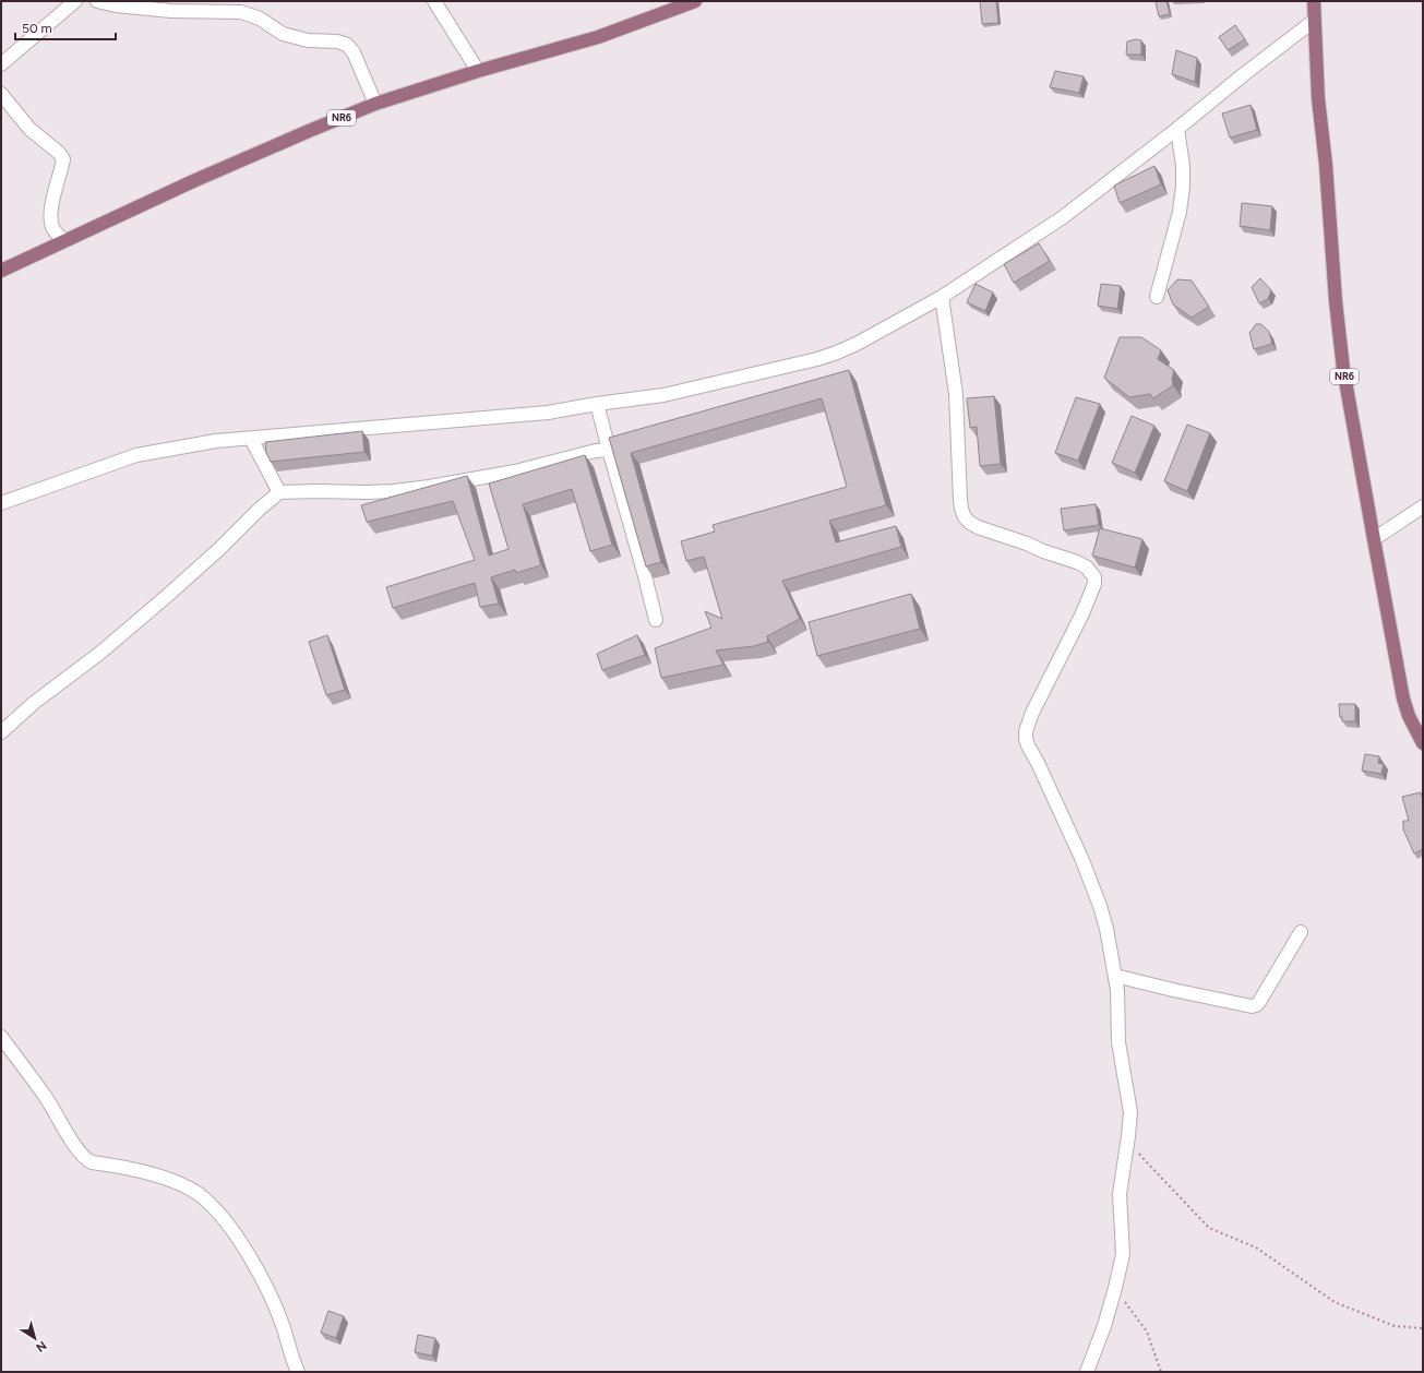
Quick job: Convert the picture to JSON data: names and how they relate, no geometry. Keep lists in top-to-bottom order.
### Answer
{
  "streets": {
    "main road": ["NR6"]
  },
  "scale_bar": "50 m",
  "north": "bottom right"
}
